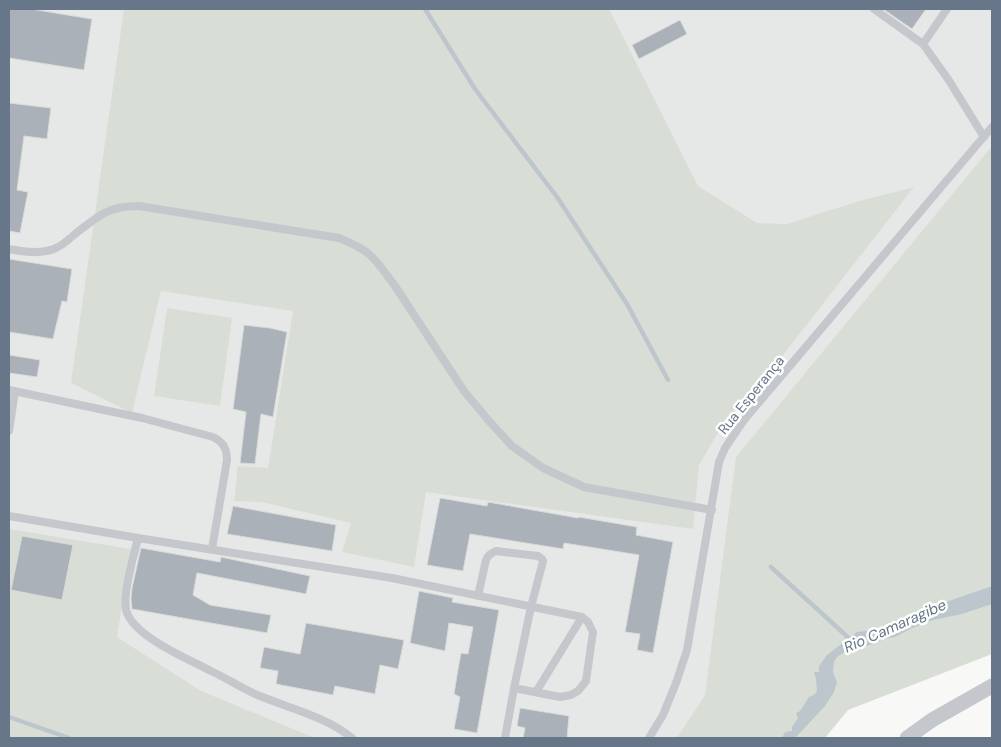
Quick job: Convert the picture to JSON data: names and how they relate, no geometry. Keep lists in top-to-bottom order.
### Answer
{
  "streets": {
    "lane": ["Rua Esperança"]
  },
  "water": ["Rio Camaragibe"]
}
